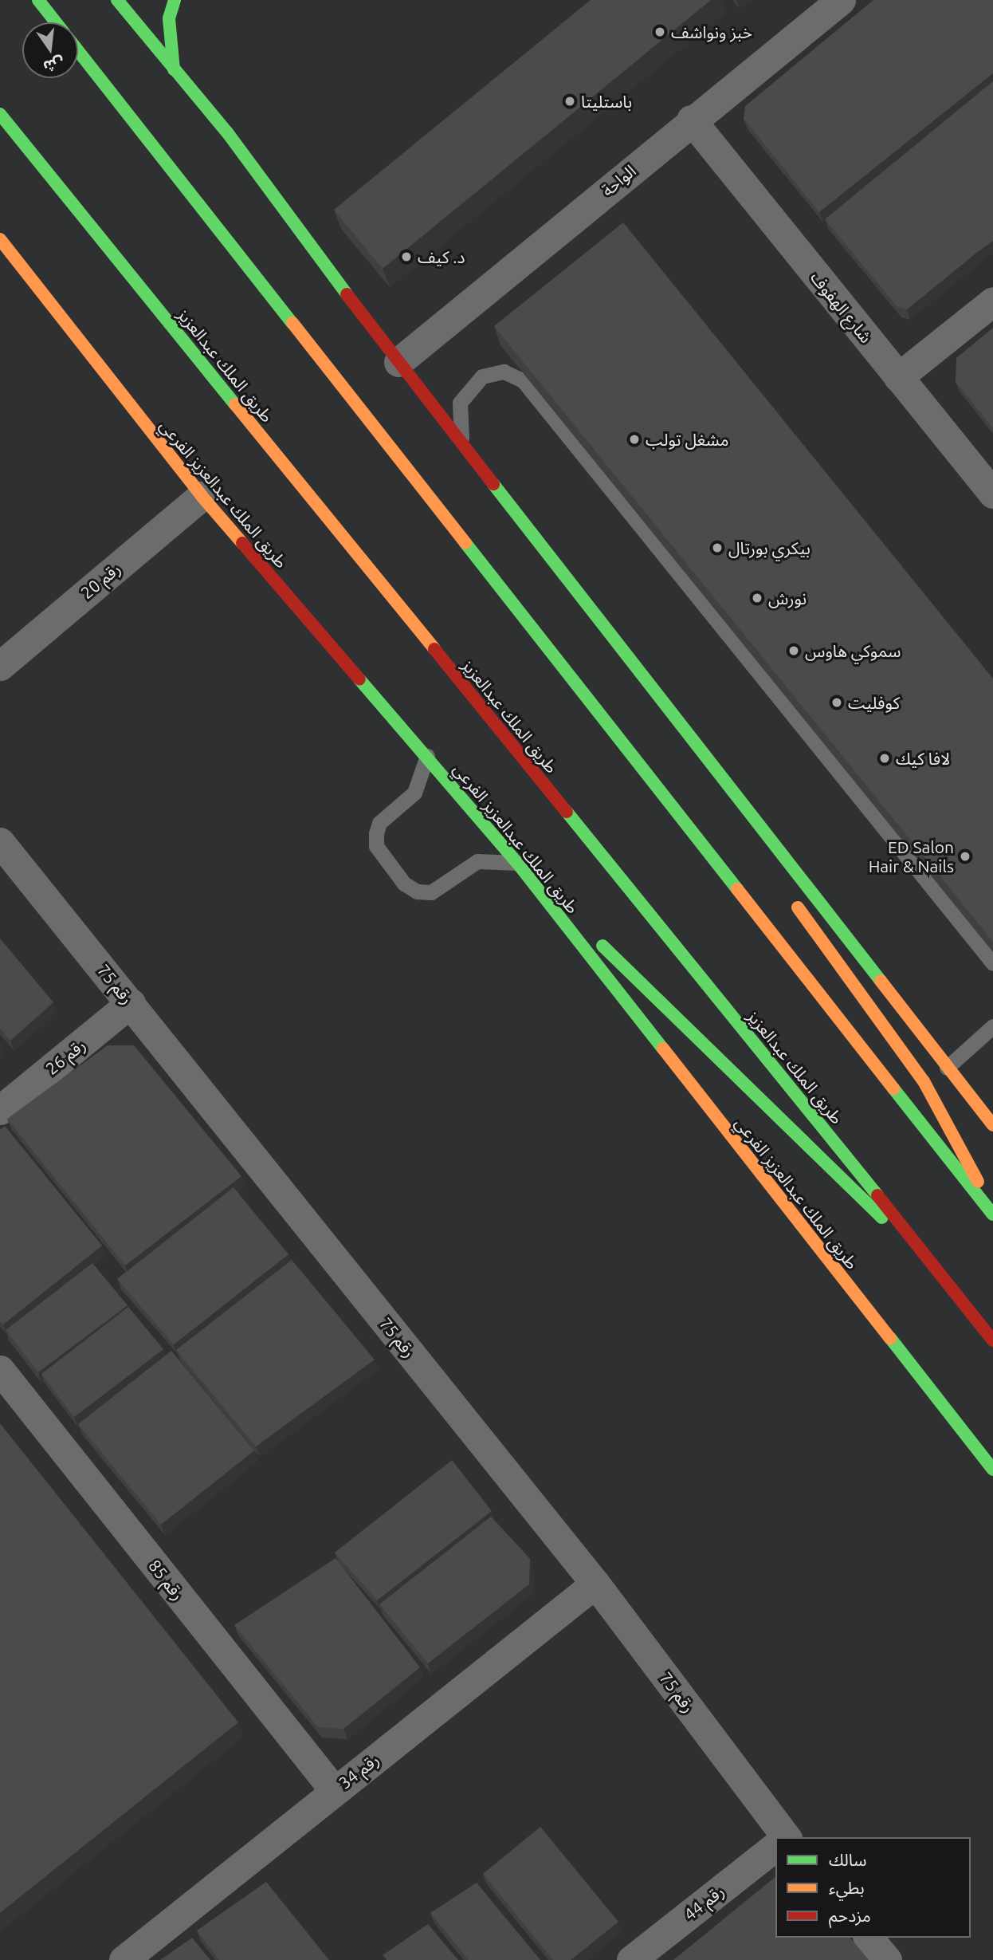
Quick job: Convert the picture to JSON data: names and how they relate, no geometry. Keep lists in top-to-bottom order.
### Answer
{
  "streets": {
    "main road": ["طريق الملك عبدالعزيز", "طريق الملك عبدالعزيز الفرعي"],
    "street": [
      "الواحة",
      "شارع الهفوف",
      "رقم 20",
      "رقم 75",
      "رقم 26",
      "رقم 85",
      "رقم 34",
      "رقم 44"
    ]
  },
  "crossings": [
    ["الواحة", "شارع الهفوف"],
    ["طريق الملك عبدالعزيز الفرعي", "رقم 20"],
    ["رقم 75", "رقم 26"],
    ["رقم 75", "رقم 34"],
    ["رقم 85", "رقم 34"]
  ],
  "places": [
    "خبز ونواشف",
    "باستليتا",
    "د. كيف",
    "مشغل تولب",
    "بيكري بورتال",
    "نورش",
    "سموكي هاوس",
    "كوفليت",
    "لافا كيك",
    "ED Salon Hair & Nails"
  ],
  "legend": ["سالك", "بطيء", "مزدحم"],
  "north": "bottom"
}
